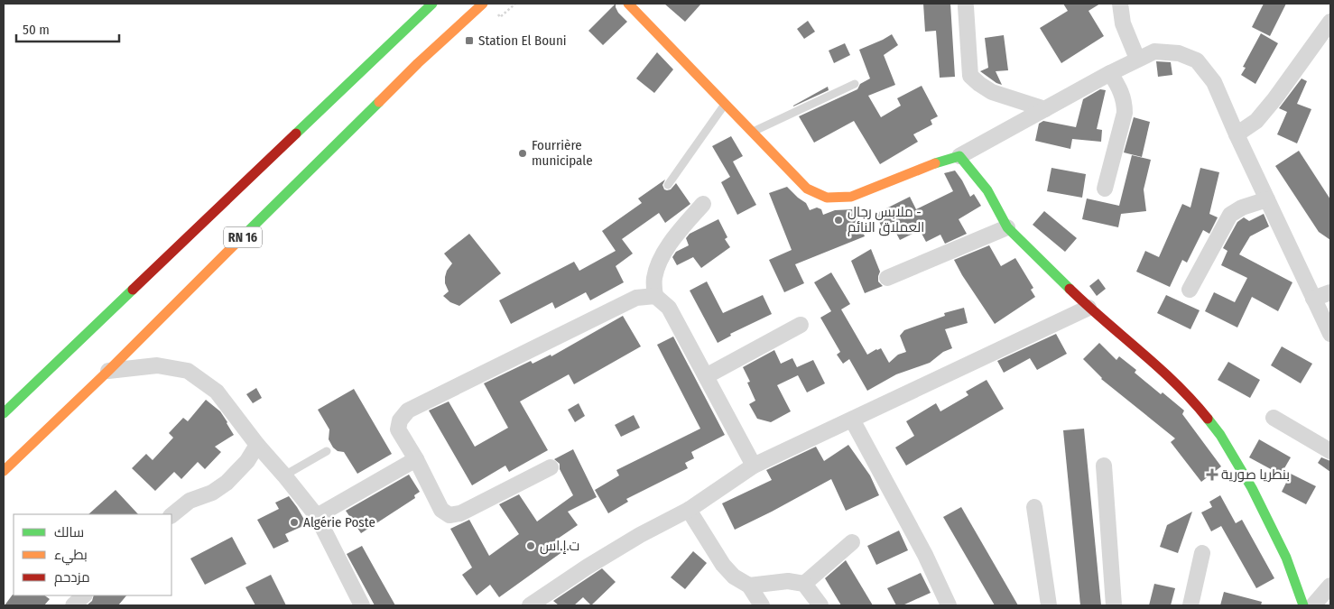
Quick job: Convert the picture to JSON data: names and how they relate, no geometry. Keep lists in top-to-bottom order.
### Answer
{
  "streets": {
    "main road": ["RN 16"]
  },
  "places": {
    "transit": ["Station El Bouni"],
    "other": [
      "Fourrière municipale",
      "ملابس رجال - العملاق النائم",
      "Algérie Poste",
      "ت.إ.اس"
    ],
    "health": ["بنطريا صورية"]
  },
  "legend": ["سالك", "بطيء", "مزدحم"],
  "scale_bar": "50 m"
}
